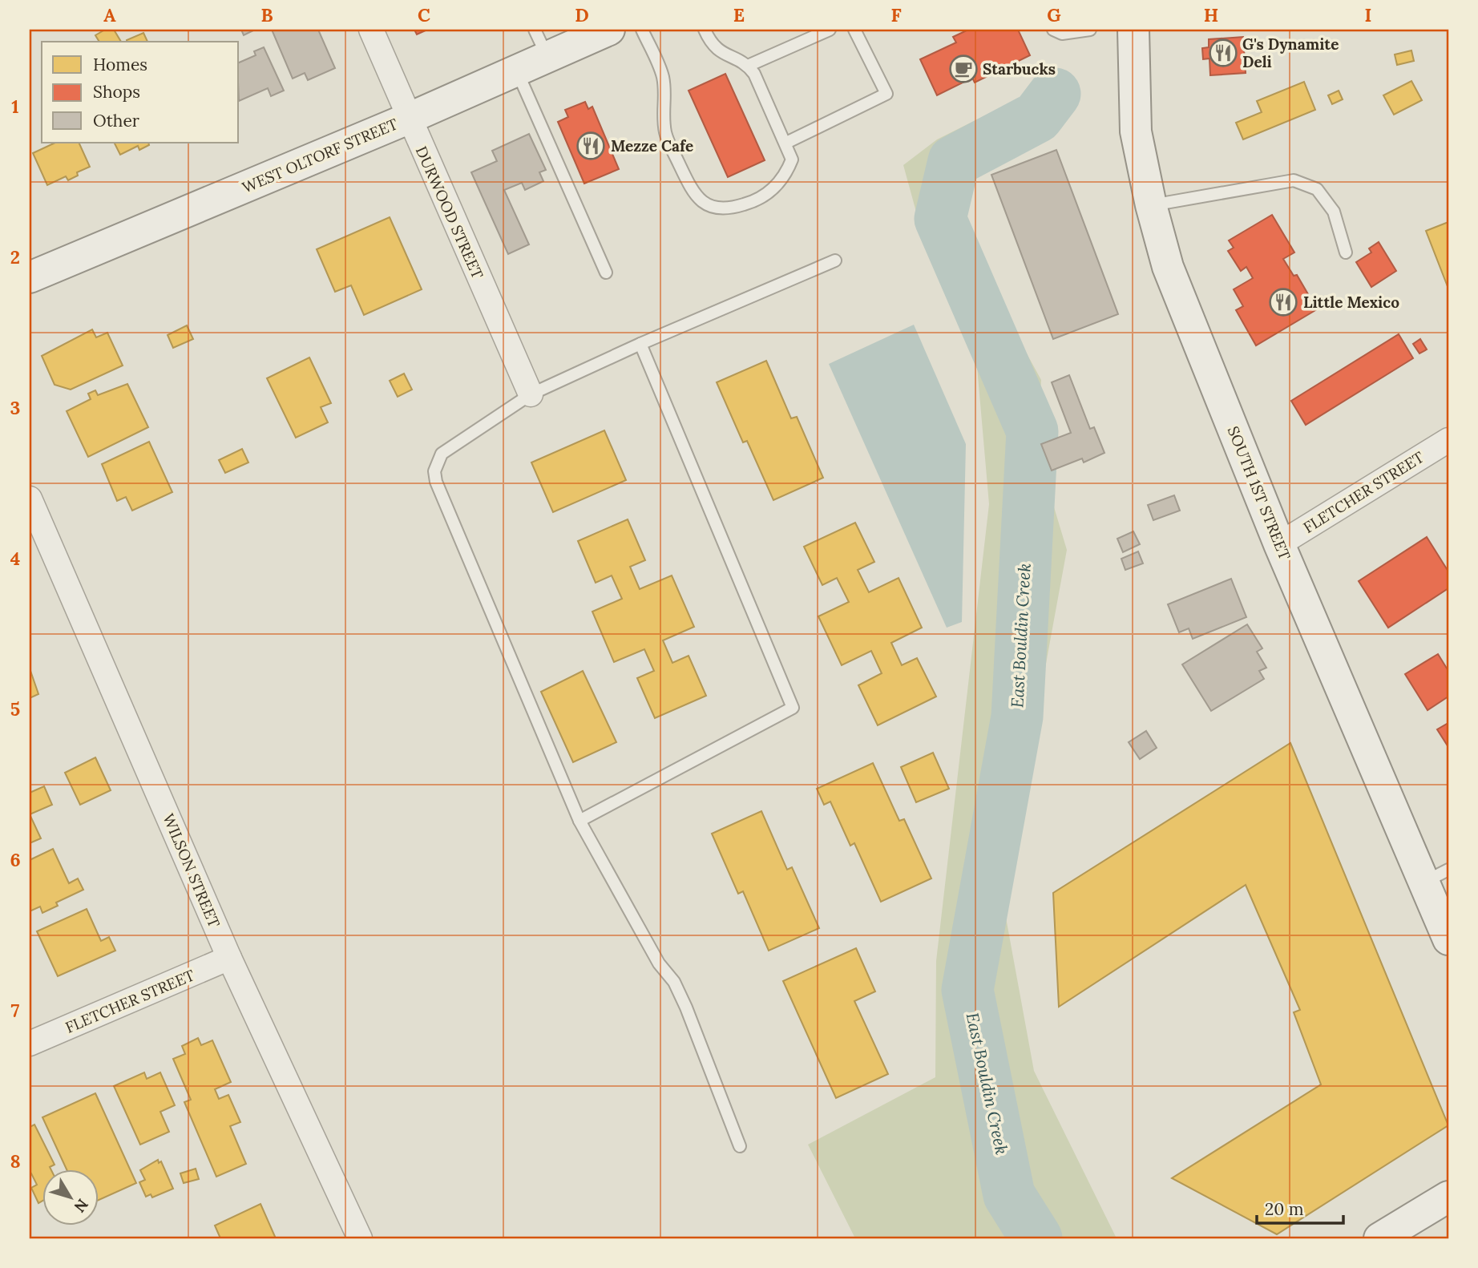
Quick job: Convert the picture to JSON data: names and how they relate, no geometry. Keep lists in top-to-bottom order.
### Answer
{
  "streets": {
    "main road": ["WEST OLTORF STREET", "SOUTH 1ST STREET"],
    "street": ["DURWOOD STREET", "FLETCHER STREET", "WILSON STREET"]
  },
  "crossings": [
    ["WEST OLTORF STREET", "DURWOOD STREET"],
    ["FLETCHER STREET", "SOUTH 1ST STREET"],
    ["FLETCHER STREET", "WILSON STREET"]
  ],
  "water": ["East Bouldin Creek"],
  "places": {
    "restaurant": ["G's Dynamite Deli", "Mezze Cafe", "Little Mexico"],
    "cafe": ["Starbucks"]
  },
  "legend": ["Homes", "Shops", "Other"],
  "scale_bar": "20 m",
  "north": "bottom right",
  "grid": {
    "columns": [
      "A",
      "B",
      "C",
      "D",
      "E",
      "F",
      "G",
      "H",
      "I"
    ],
    "rows": [
      "1",
      "2",
      "3",
      "4",
      "5",
      "6",
      "7",
      "8"
    ]
  }
}
